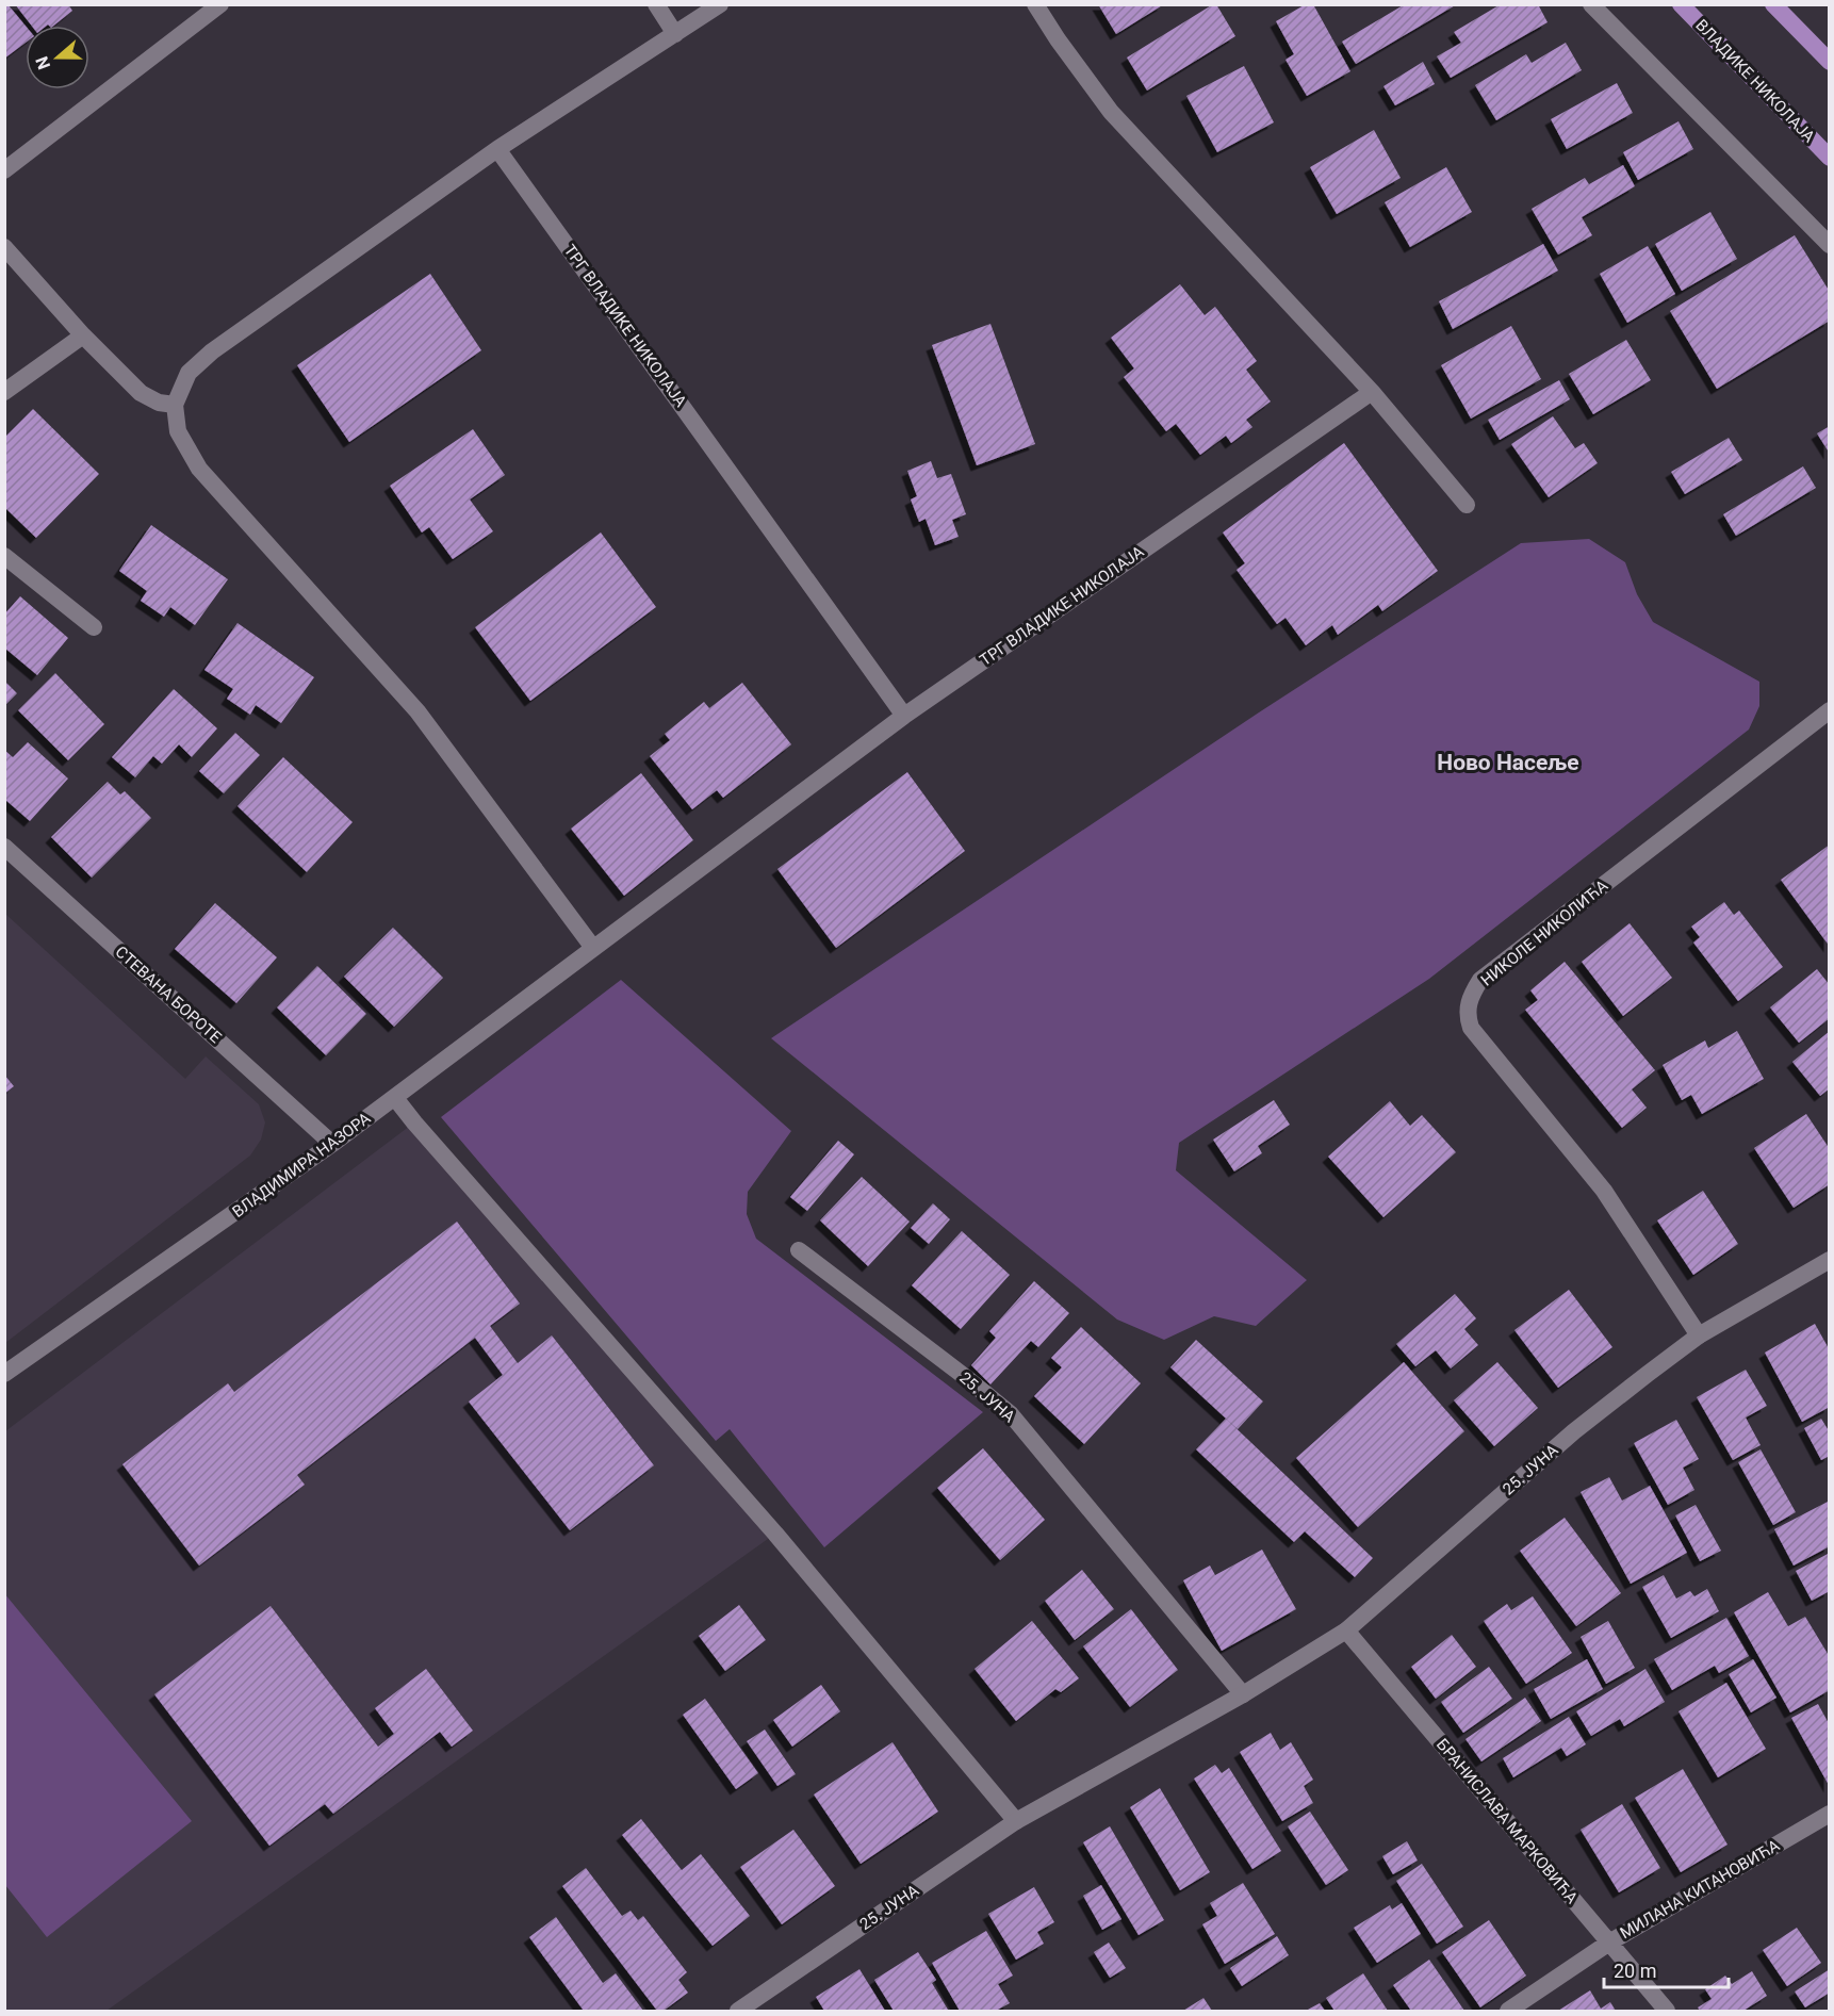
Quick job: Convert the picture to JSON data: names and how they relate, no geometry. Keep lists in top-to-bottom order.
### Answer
{
  "streets": {
    "main road": ["ВЛАДИКЕ НИКОЛАЈА"],
    "street": [
      "ТРГ ВЛАДИКЕ НИКОЛАЈА",
      "НИКОЛЕ НИКОЛИЋА",
      "СТЕВАНА БОРОТЕ",
      "ВЛАДИМИРА НАЗОРА",
      "25. ЈУНА",
      "БРАНИСЛАВА МАРКОВИЋА",
      "МИЛАНА КИТАНОВИЋА"
    ]
  },
  "crossings": [
    ["ТРГ ВЛАДИКЕ НИКОЛАЈА", "ВЛАДИМИРА НАЗОРА"],
    ["НИКОЛЕ НИКОЛИЋА", "25. ЈУНА"],
    ["СТЕВАНА БОРОТЕ", "ВЛАДИМИРА НАЗОРА"],
    ["25. ЈУНА", "БРАНИСЛАВА МАРКОВИЋА"],
    ["БРАНИСЛАВА МАРКОВИЋА", "МИЛАНА КИТАНОВИЋА"]
  ],
  "districts": ["Ново Насеље"],
  "scale_bar": "20 m",
  "north": "left"
}
